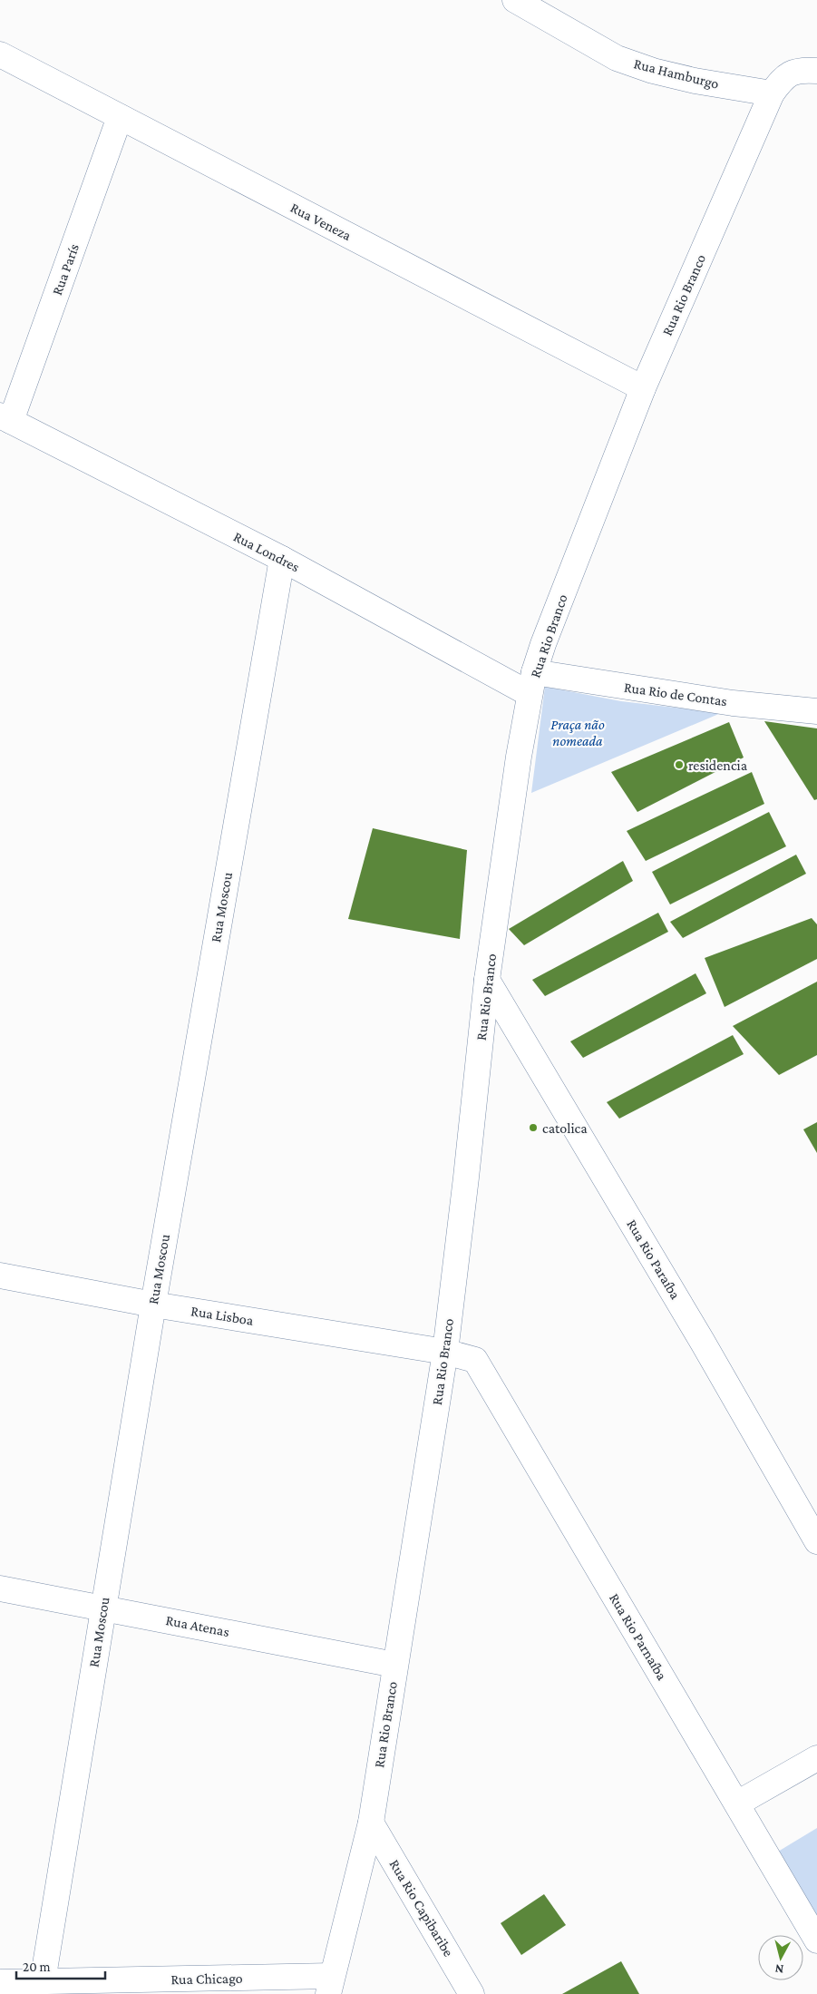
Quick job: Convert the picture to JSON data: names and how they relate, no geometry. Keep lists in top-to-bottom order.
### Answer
{
  "streets": {
    "street": [
      "Rua Hamburgo",
      "Rua Veneza",
      "Rua París",
      "Rua Rio Branco",
      "Rua Londres",
      "Rua Rio de Contas",
      "Rua Moscou",
      "Rua Rio Paraíba",
      "Rua Lisboa",
      "Rua Atenas",
      "Rua Rio Parnaíba",
      "Rua Rio Capibaribe",
      "Rua Chicago"
    ]
  },
  "crossings": [
    ["Rua Hamburgo", "Rua Rio Branco"],
    ["Rua Veneza", "Rua París"],
    ["Rua Veneza", "Rua Rio Branco"],
    ["Rua París", "Rua Londres"],
    ["Rua Rio Branco", "Rua Londres"],
    ["Rua Rio Branco", "Rua Rio de Contas"],
    ["Rua Rio Branco", "Rua Rio Paraíba"],
    ["Rua Rio Branco", "Rua Lisboa"],
    ["Rua Rio Branco", "Rua Atenas"],
    ["Rua Rio Branco", "Rua Rio Parnaíba"],
    ["Rua Rio Branco", "Rua Rio Capibaribe"],
    ["Rua Rio Branco", "Rua Chicago"],
    ["Rua Londres", "Rua Rio de Contas"],
    ["Rua Londres", "Rua Moscou"],
    ["Rua Moscou", "Rua Lisboa"],
    ["Rua Moscou", "Rua Atenas"],
    ["Rua Moscou", "Rua Chicago"],
    ["Rua Lisboa", "Rua Rio Parnaíba"]
  ],
  "parks": ["Praça não nomeada"],
  "places": ["residencia", "catolica"],
  "scale_bar": "20 m",
  "north": "bottom"
}
